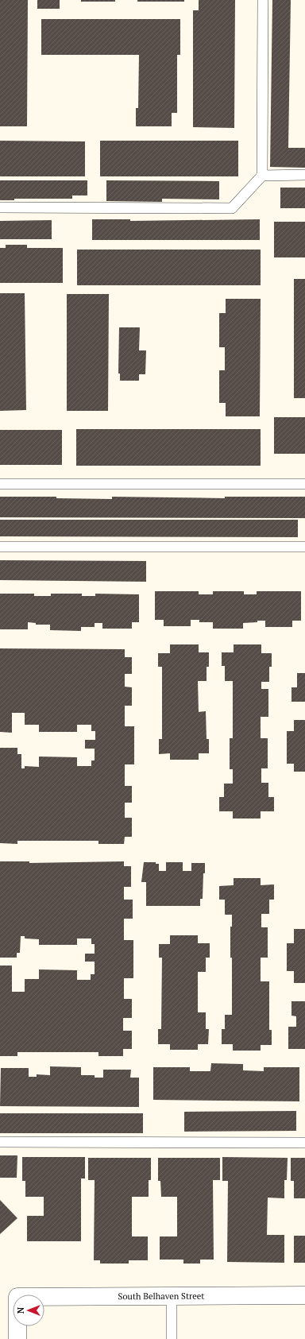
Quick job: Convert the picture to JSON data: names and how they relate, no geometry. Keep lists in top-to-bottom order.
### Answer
{
  "streets": {
    "street": ["South Belhaven Street"]
  },
  "north": "left"
}
